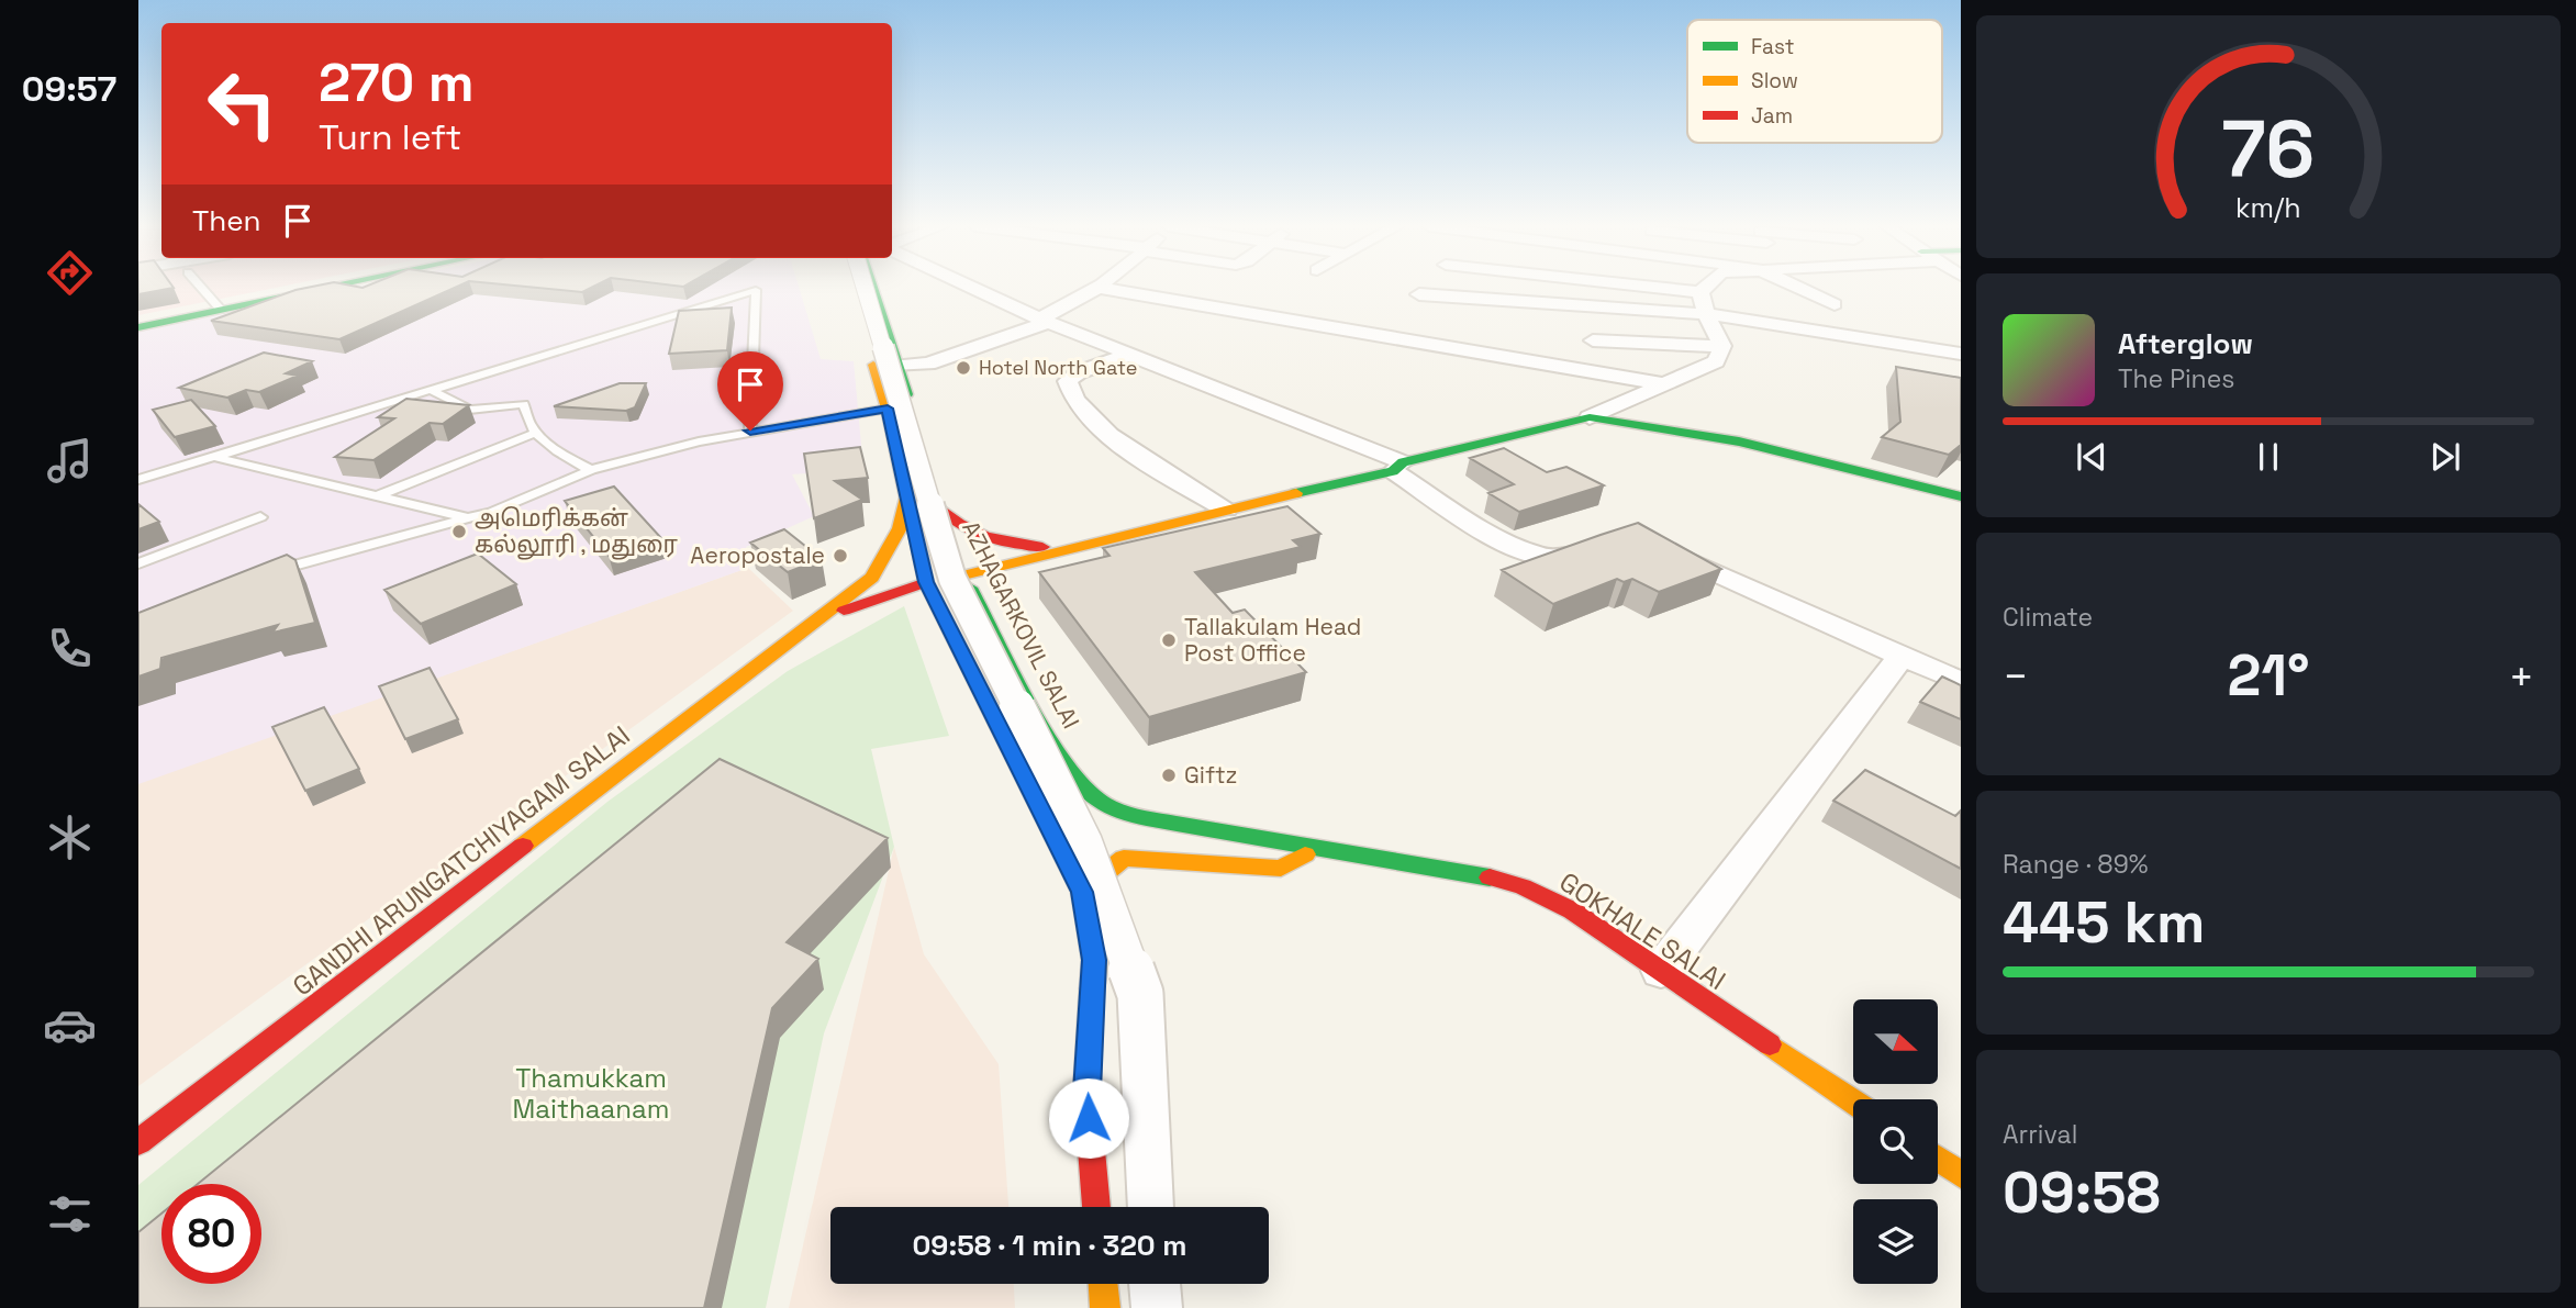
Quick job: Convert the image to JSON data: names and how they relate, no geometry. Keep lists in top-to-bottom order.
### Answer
{
  "streets": {
    "main road": ["AZHAGARKOVIL SALAI", "GANDHI ARUNGATCHIYAGAM SALAI", "GOKHALE SALAI"]
  },
  "crossings": [
    ["AZHAGARKOVIL SALAI", "GOKHALE SALAI"]
  ],
  "parks": ["Thamukkam Maithaanam"],
  "places": [
    "Hotel North Gate",
    "அமெரிக்கன் கல்லூரி , மதுரை",
    "Aeropostale",
    "Tallakulam Head Post Office",
    "Giftz"
  ],
  "legend": ["Fast", "Slow", "Jam"],
  "north": "right",
  "page": {
    "tabs": "09:57",
    "turn": ["270 m", "Turn left"],
    "then": "Then",
    "song": ["Afterglow", "The Pines"],
    "tile": [
      "Climate",
      ["Range · 89%", "445 km"],
      ["Arrival", "09:58"]
    ],
    "heat": ["−", "21°", "+"],
    "limit": "80",
    "trip": "09:58 · 1 min · 320 m",
    "gauge": ["76", "km/h"]
  }
}
